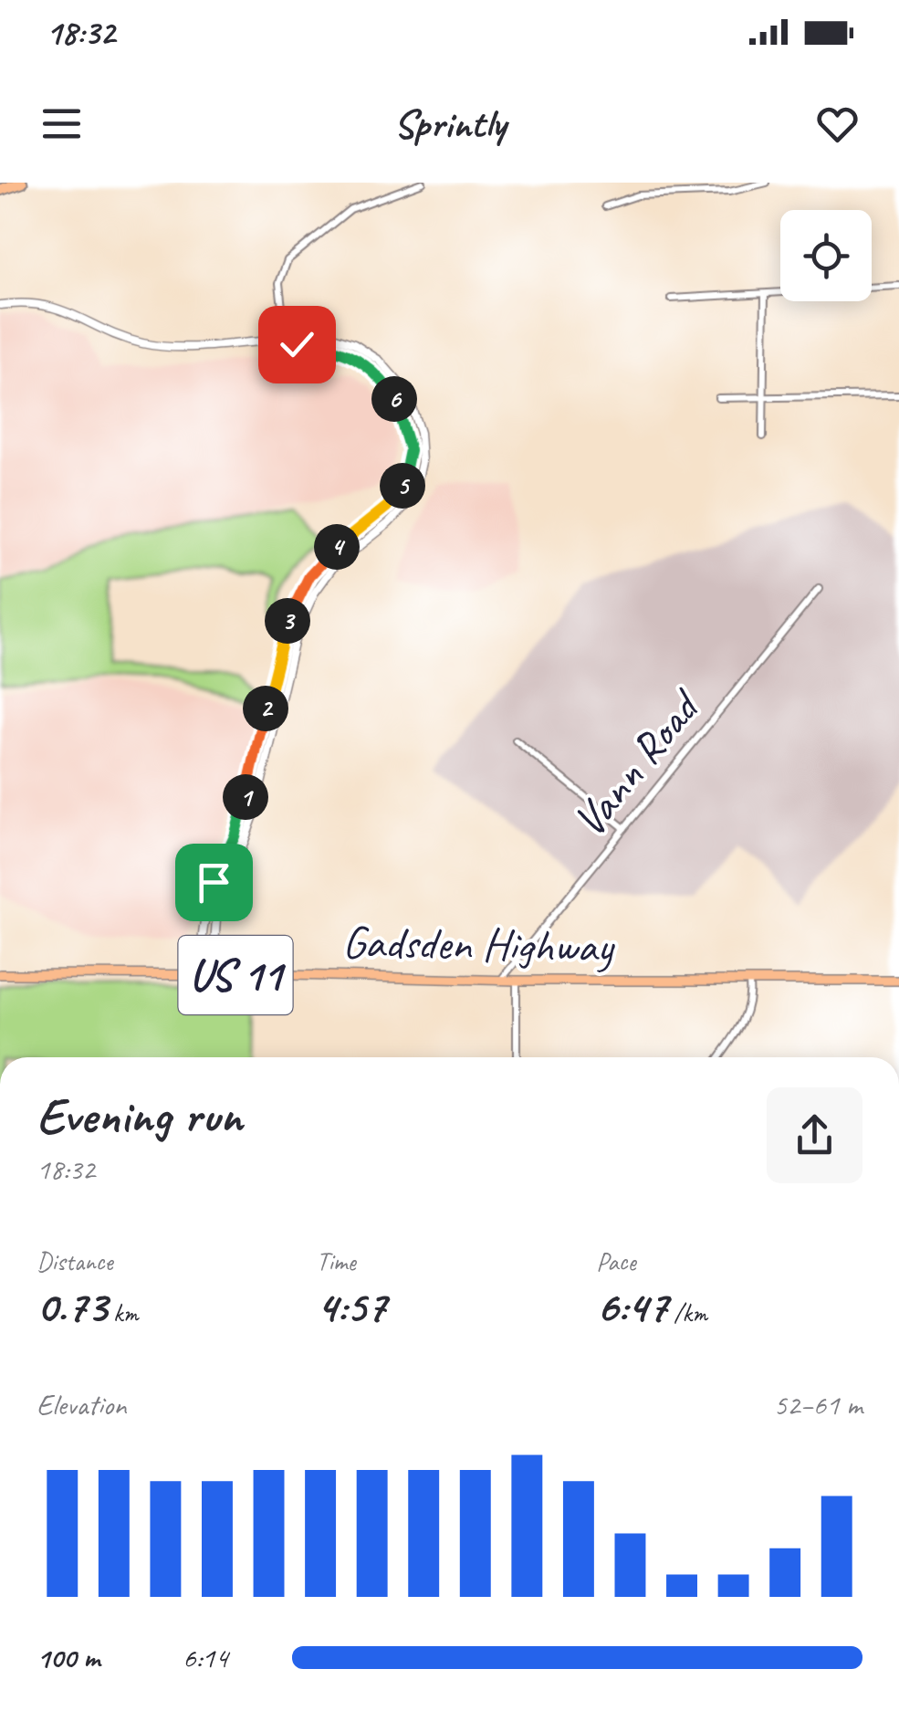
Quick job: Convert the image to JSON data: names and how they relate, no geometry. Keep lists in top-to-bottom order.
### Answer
{
  "streets": {
    "main road": ["Gadsden Highway", "US 11"],
    "street": ["Vann Road"]
  },
  "crossings": [
    ["Vann Road", "Gadsden Highway"]
  ],
  "page": {
    "status": "18:32",
    "header": "Sprintly",
    "pins": [
      "6",
      "5",
      "4",
      "3",
      "2",
      "1"
    ],
    "heading": ["Evening run", "18:32"],
    "stats": [
      ["Distance", "0.73 km"],
      ["Time", "4:57"],
      ["Pace", "6:47 /km"]
    ],
    "chart": ["Elevation", "52–61 m"],
    "list": [
      {
        "name": "100 m",
        "note": "6:14"
      }
    ]
  }
}
